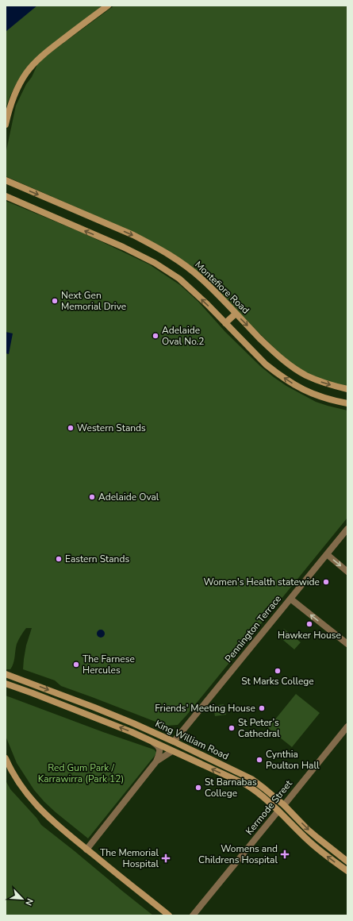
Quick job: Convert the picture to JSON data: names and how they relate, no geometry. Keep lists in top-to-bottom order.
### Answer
{
  "streets": {
    "main road": ["Montefiore Road", "King William Road", "Kermode Street"],
    "street": ["Pennington Terrace"]
  },
  "crossings": [
    ["Pennington Terrace", "King William Road"],
    ["King William Road", "Kermode Street"]
  ],
  "parks": ["Red Gum Park / Karrawirra (Park 12)"],
  "places": {
    "other": [
      "Next Gen Memorial Drive",
      "Adelaide Oval No.2",
      "Western Stands",
      "Adelaide Oval",
      "Eastern Stands",
      "Women's Health statewide",
      "Hawker House",
      "The Farnese Hercules",
      "St Marks College",
      "Friends' Meeting House",
      "St Peter’s Cathedral",
      "Cynthia Poulton Hall",
      "St Barnabas College"
    ],
    "health": ["Womens and Childrens Hospital", "The Memorial Hospital"]
  },
  "north": "bottom right"
}
